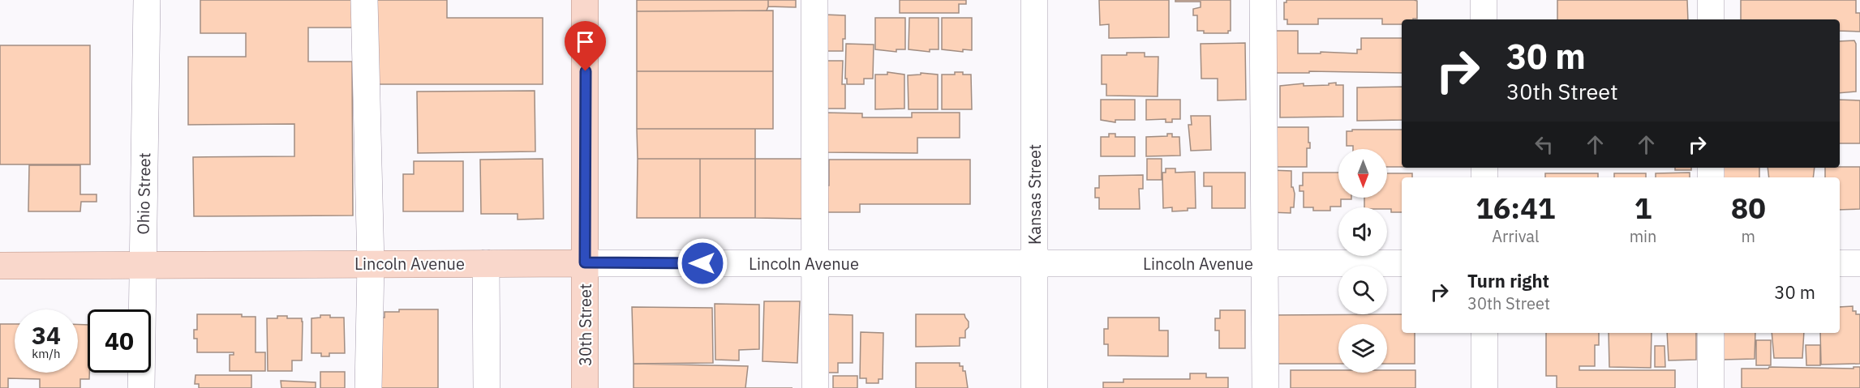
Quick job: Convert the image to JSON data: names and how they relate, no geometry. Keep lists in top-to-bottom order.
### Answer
{
  "streets": {
    "main road": ["Lincoln Avenue", "30th Street"],
    "street": ["Ohio Street", "Kansas Street"]
  },
  "crossings": [
    ["Ohio Street", "Lincoln Avenue"],
    ["Kansas Street", "Lincoln Avenue"],
    ["Lincoln Avenue", "30th Street"]
  ],
  "north": "bottom",
  "page": {
    "turn": ["30 m", "30th Street"],
    "eta": [
      "16:41",
      "Arrival",
      "1",
      "min",
      "80",
      "m"
    ],
    "list": [
      {
        "name": "Turn right",
        "note": "30th Street",
        "value": "30 m"
      }
    ],
    "speed": "34 km/h",
    "limit": "40"
  }
}
